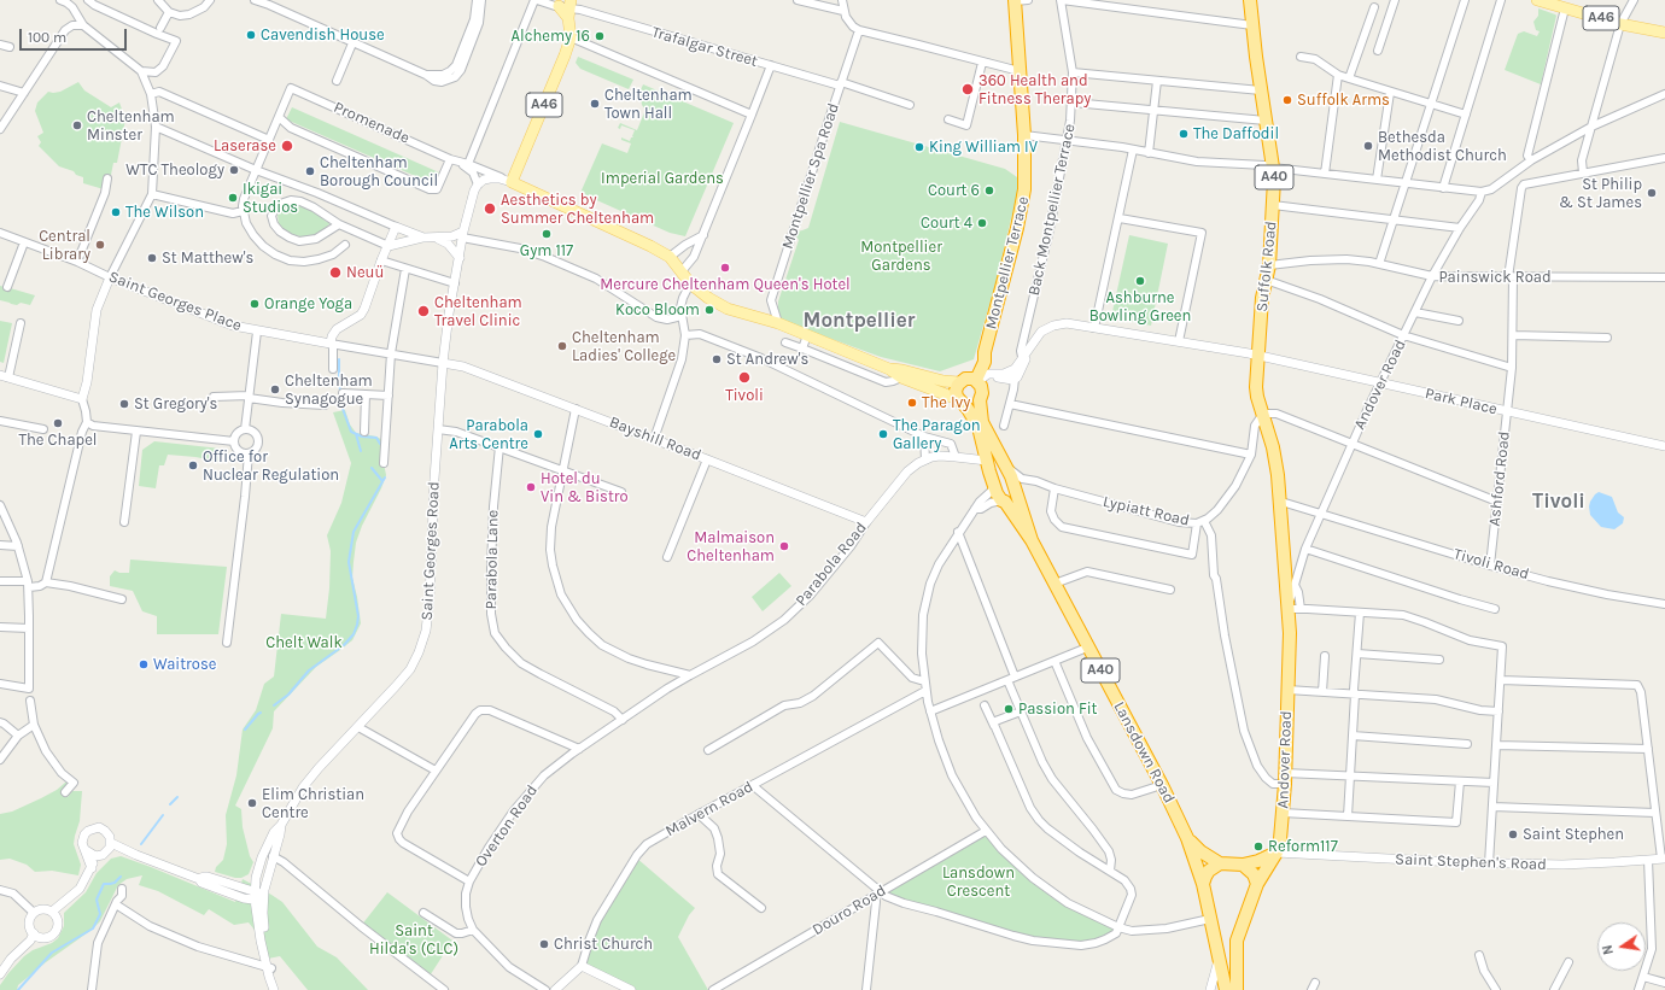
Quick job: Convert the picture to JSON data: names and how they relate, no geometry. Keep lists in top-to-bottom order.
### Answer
{
  "streets": {
    "highway": [
      "A40",
      "Montpellier Terrace",
      "Suffolk Road",
      "Andover Road",
      "Lansdown Road"
    ],
    "main road": ["A46", "Promenade"],
    "street": [
      "Trafalgar Street",
      "Montpellier Spa Road",
      "Back Montpellier Terrace",
      "Painswick Road",
      "Saint Georges Place",
      "Park Place",
      "Bayshill Road",
      "Ashford Road",
      "Lypiatt Road",
      "Saint Georges Road",
      "Parabola Lane",
      "Parabola Road",
      "Tivoli Road",
      "Malvern Road",
      "Overton Road",
      "Saint Stephen's Road",
      "Douro Road"
    ]
  },
  "crossings": [
    ["A46", "Trafalgar Street"],
    ["A46", "Promenade"],
    ["Trafalgar Street", "Montpellier Spa Road"],
    ["Promenade", "Montpellier Spa Road"],
    ["A40", "Montpellier Terrace"],
    ["A40", "Lypiatt Road"],
    ["A40", "Parabola Road"],
    ["A40", "Lansdown Road"],
    ["Back Montpellier Terrace", "Park Place"],
    ["Suffolk Road", "Painswick Road"],
    ["Suffolk Road", "Andover Road"],
    ["Suffolk Road", "Park Place"],
    ["Suffolk Road", "Lypiatt Road"],
    ["Suffolk Road", "Tivoli Road"],
    ["Painswick Road", "Andover Road"],
    ["Painswick Road", "Ashford Road"],
    ["Saint Georges Place", "Bayshill Road"],
    ["Saint Georges Place", "Saint Georges Road"],
    ["Andover Road", "Park Place"],
    ["Andover Road", "Tivoli Road"],
    ["Andover Road", "Saint Stephen's Road"],
    ["Park Place", "Ashford Road"],
    ["Bayshill Road", "Saint Georges Road"],
    ["Bayshill Road", "Parabola Road"],
    ["Ashford Road", "Tivoli Road"],
    ["Parabola Lane", "Overton Road"],
    ["Parabola Road", "Overton Road"]
  ],
  "districts": ["Montpellier", "Tivoli"],
  "parks": [
    "Imperial Gardens",
    "Montpellier Gardens",
    "Chelt Walk",
    "Lansdown Crescent",
    "Saint Hilda's (CLC)"
  ],
  "places": [
    "Cavendish House",
    "Alchemy 16",
    "360 Health and Fitness Therapy",
    "Suffolk Arms",
    "Cheltenham Town Hall",
    "Cheltenham Minster",
    "The Daffodil",
    "Laserase",
    "Bethesda Methodist Church",
    "King William IV",
    "WTC Theology",
    "Cheltenham Borough Council",
    "Court 6",
    "St Philip & St James",
    "Ikigai Studios",
    "Aesthetics by Summer Cheltenham",
    "The Wilson",
    "Court 4",
    "Gym 117",
    "Central Library",
    "St Matthew's",
    "Mercure Cheltenham Queen's Hotel",
    "Neuü",
    "Ashburne Bowling Green",
    "Orange Yoga",
    "Koco Bloom",
    "Cheltenham Travel Clinic",
    "Cheltenham Ladies' College",
    "St Andrew's",
    "Tivoli",
    "Cheltenham Synagogue",
    "The Ivy",
    "St Gregory's",
    "The Chapel",
    "Parabola Arts Centre",
    "The Paragon Gallery",
    "Office for Nuclear Regulation",
    "Hotel du Vin & Bistro",
    "Malmaison Cheltenham",
    "Waitrose",
    "Passion Fit",
    "Elim Christian Centre",
    "Saint Stephen",
    "Reform117",
    "Christ Church"
  ],
  "scale_bar": "100 m",
  "north": "left"
}
